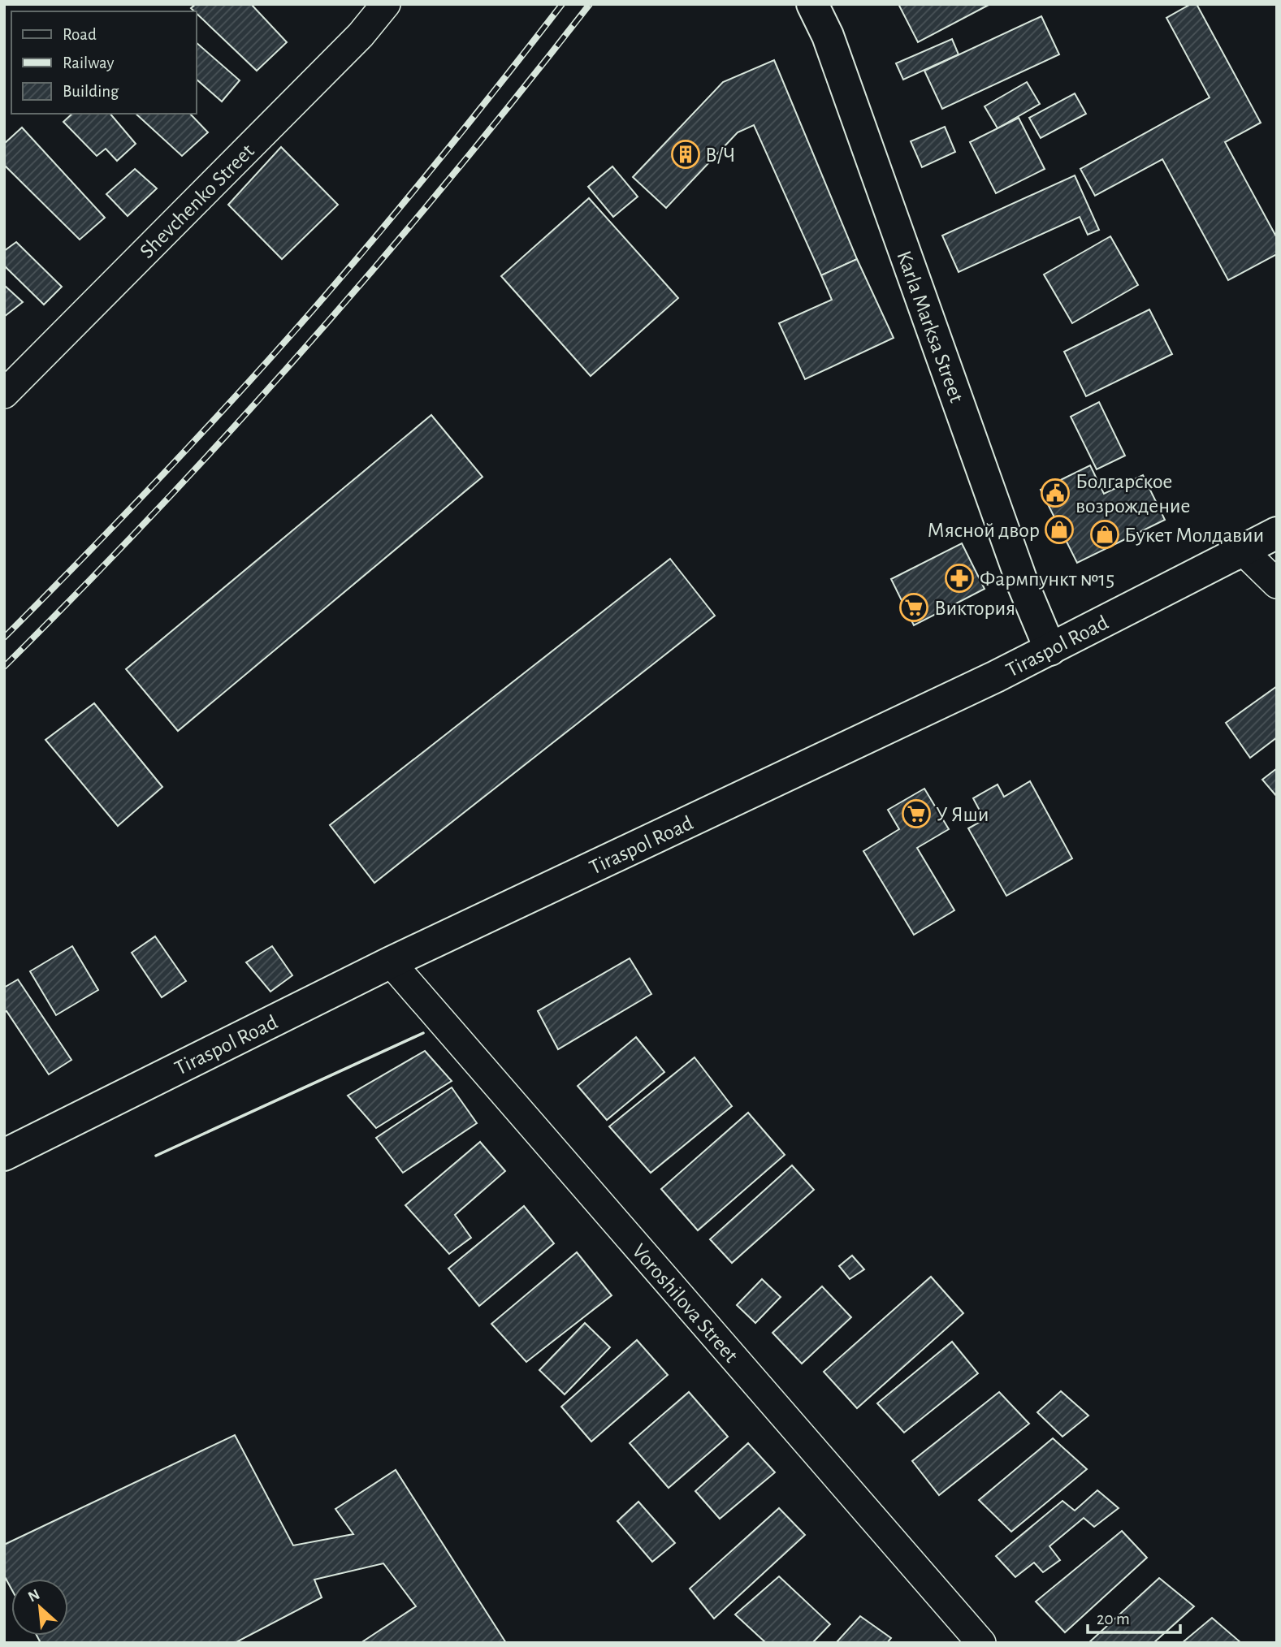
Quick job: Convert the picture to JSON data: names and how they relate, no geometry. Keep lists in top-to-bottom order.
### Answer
{
  "streets": {
    "main road": ["Karla Marksa Street", "Tiraspol Road"],
    "street": ["Shevchenko Street", "Voroshilova Street"]
  },
  "crossings": [
    ["Karla Marksa Street", "Tiraspol Road"],
    ["Tiraspol Road", "Voroshilova Street"]
  ],
  "places": {
    "building": ["В/Ч"],
    "public building": ["Болгарское возрождение"],
    "shop": ["Мясной двор", "Букет Молдавии"],
    "pharmacy": ["Фармпункт №15"],
    "supermarket": ["Виктория", "У Яши"]
  },
  "legend": ["Road", "Railway", "Building"],
  "scale_bar": "20 m",
  "north": "top left"
}
